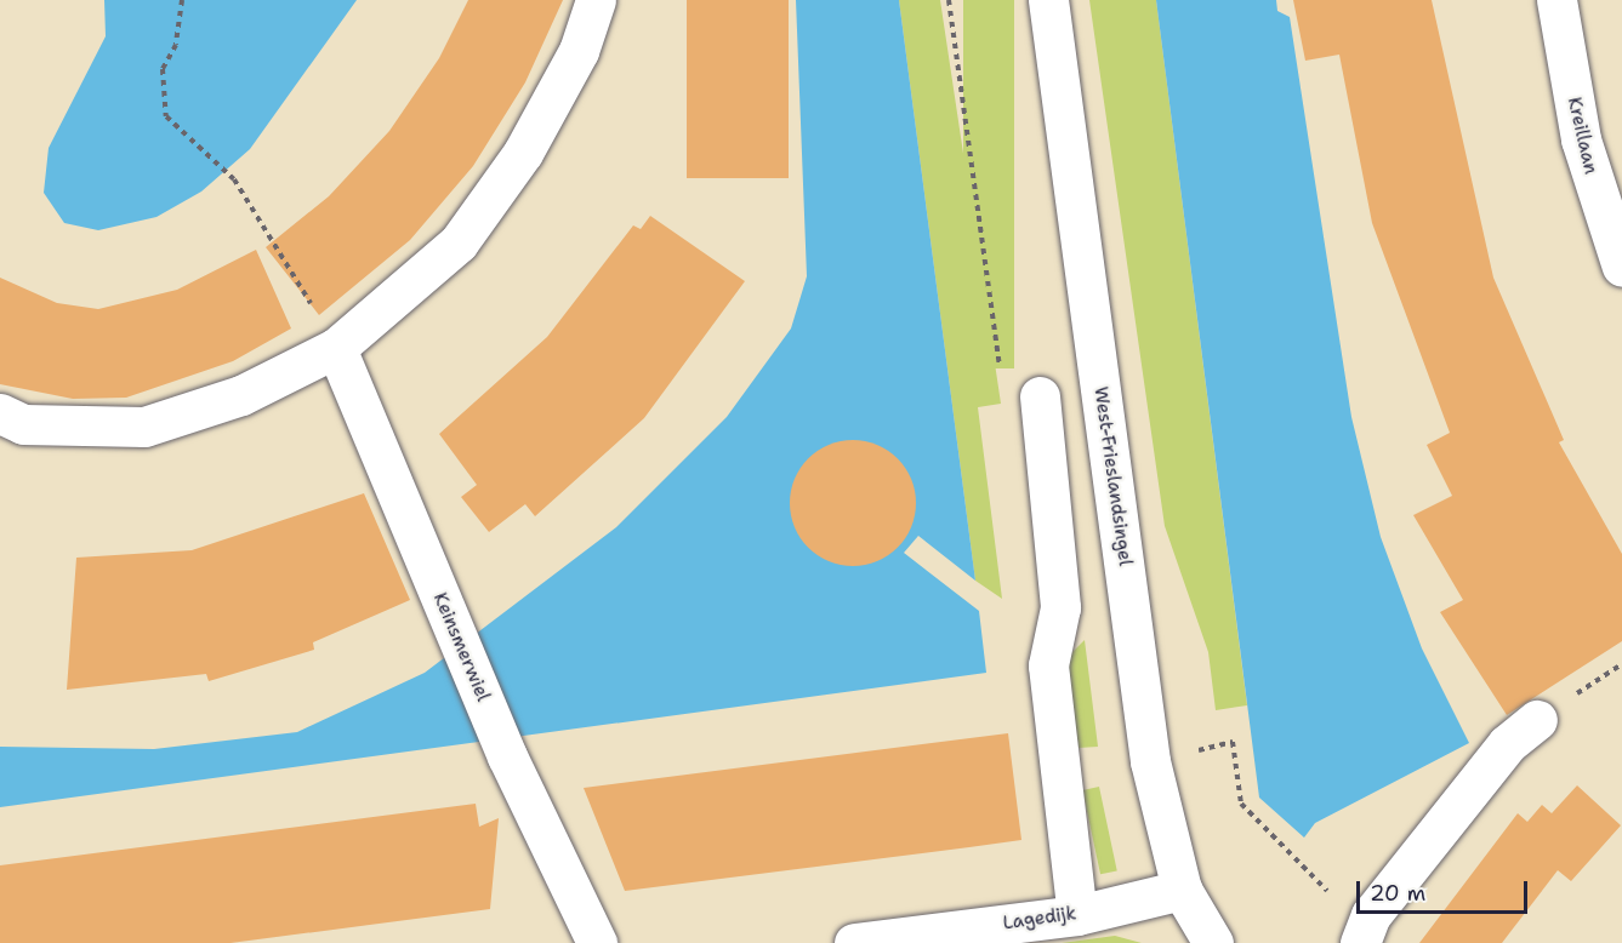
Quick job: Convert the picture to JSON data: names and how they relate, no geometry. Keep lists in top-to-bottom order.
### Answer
{
  "streets": {
    "street": [
      "Kreillaan",
      "West-Frieslandsingel",
      "Keinsmerwiel",
      "Lagedijk"
    ]
  },
  "crossings": [
    ["West-Frieslandsingel", "Lagedijk"]
  ],
  "scale_bar": "20 m"
}
